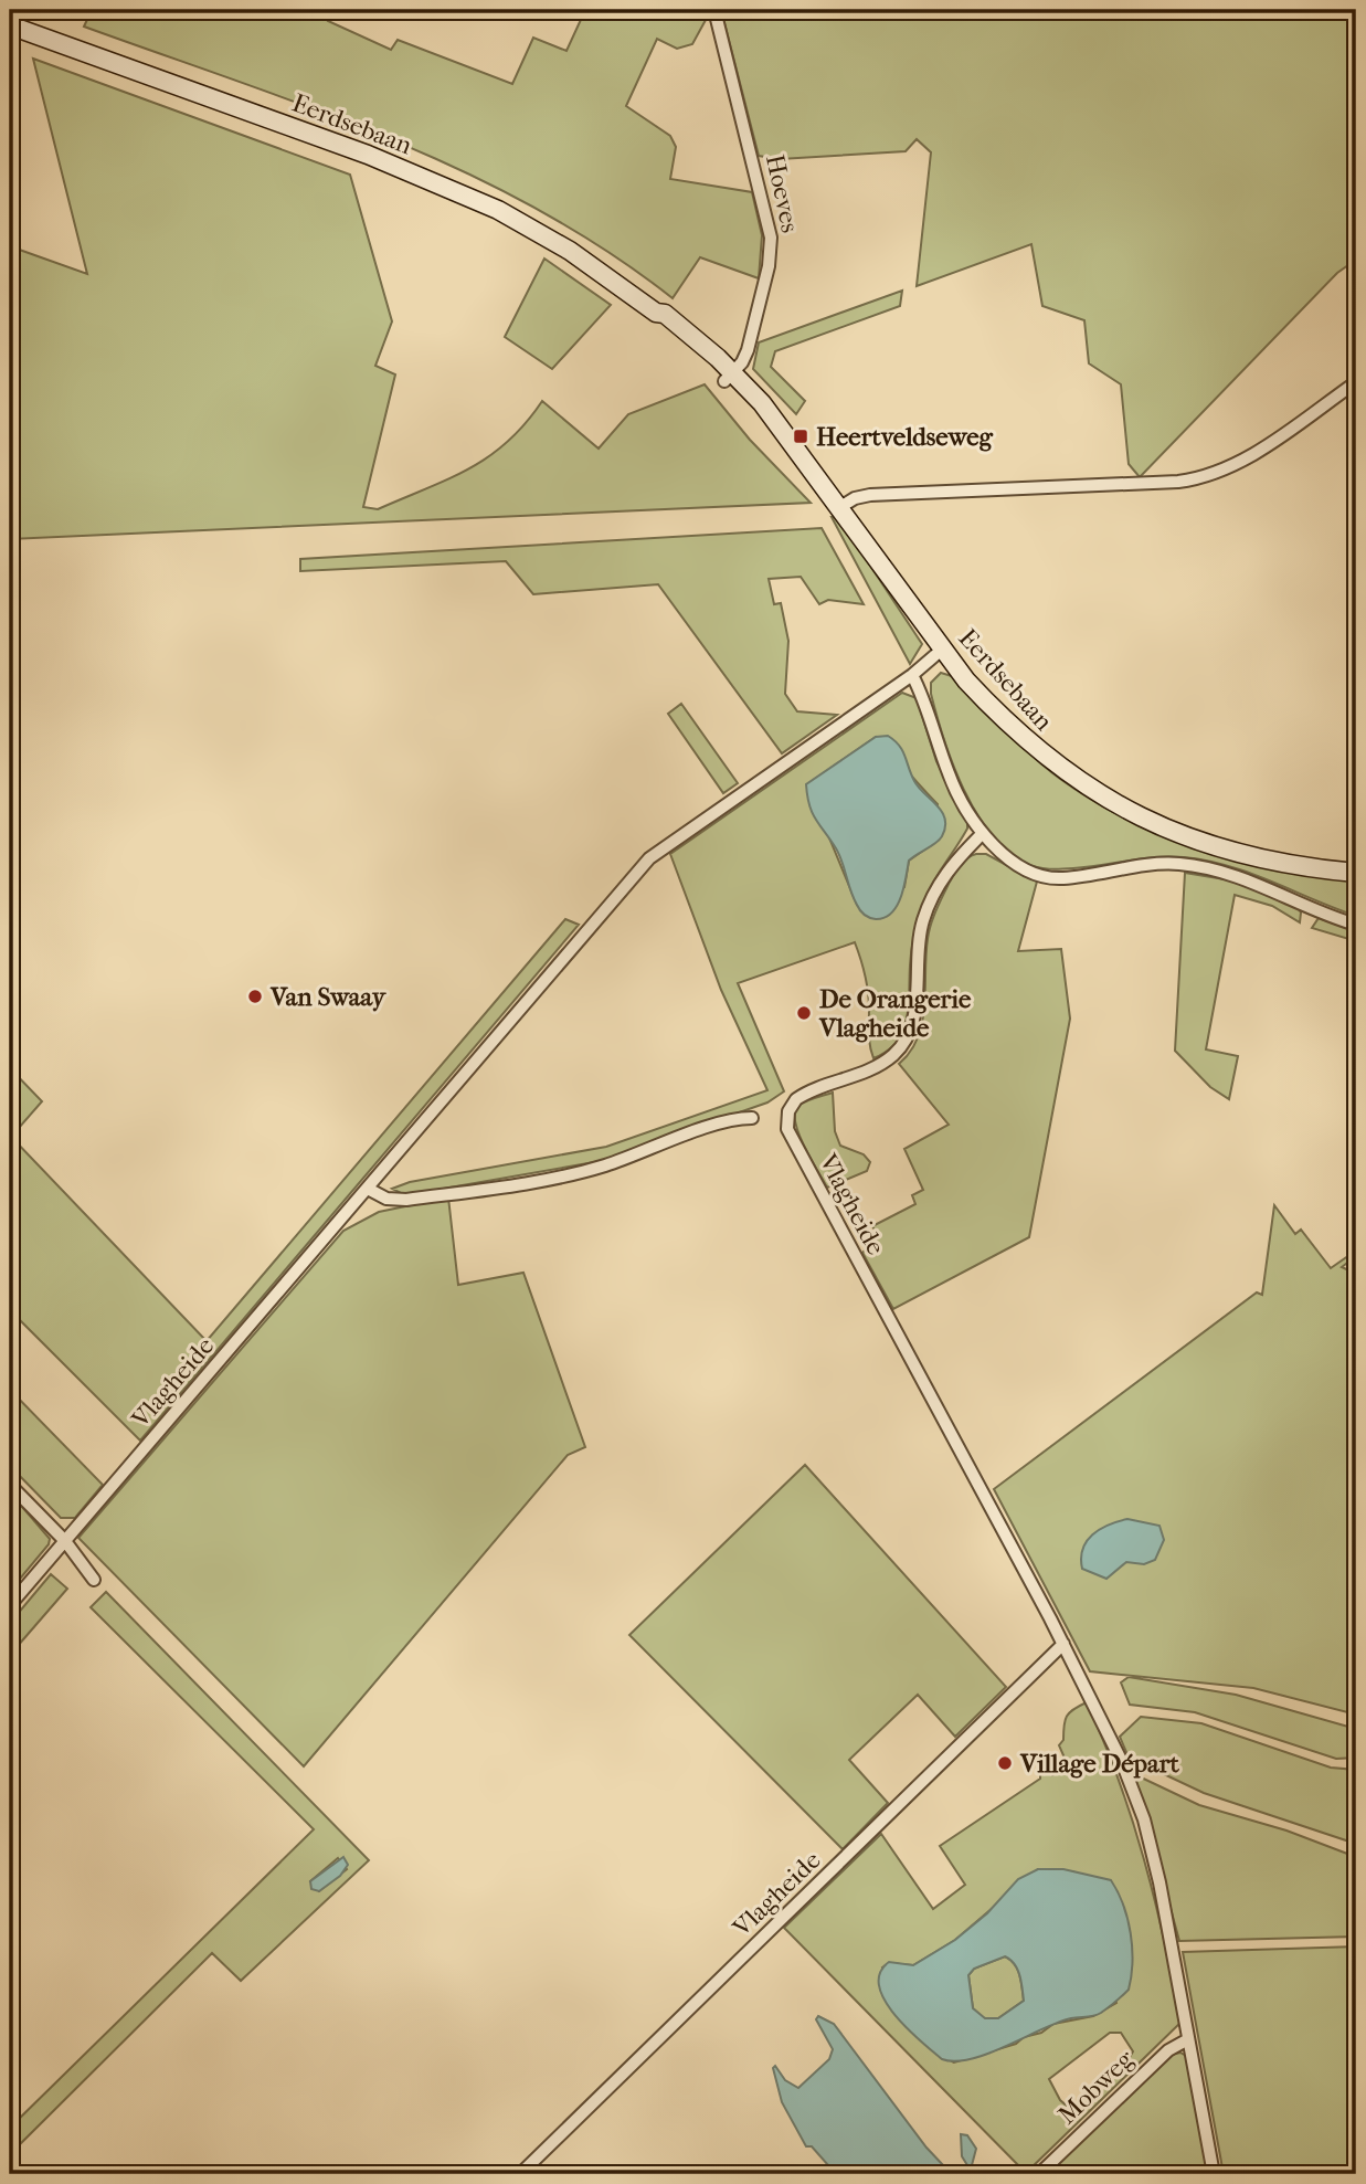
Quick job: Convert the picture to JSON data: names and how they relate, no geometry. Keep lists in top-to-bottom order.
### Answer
{
  "streets": {
    "main road": ["Eerdsebaan"],
    "street": ["Hoeves", "Vlagheide", "Mobweg"]
  },
  "crossings": [
    ["Eerdsebaan", "Hoeves"],
    ["Eerdsebaan", "Vlagheide"],
    ["Vlagheide", "Mobweg"]
  ],
  "places": {
    "transit": ["Heertveldseweg"],
    "other": ["Van Swaay", "De Orangerie Vlagheide", "Village Départ"]
  }
}
